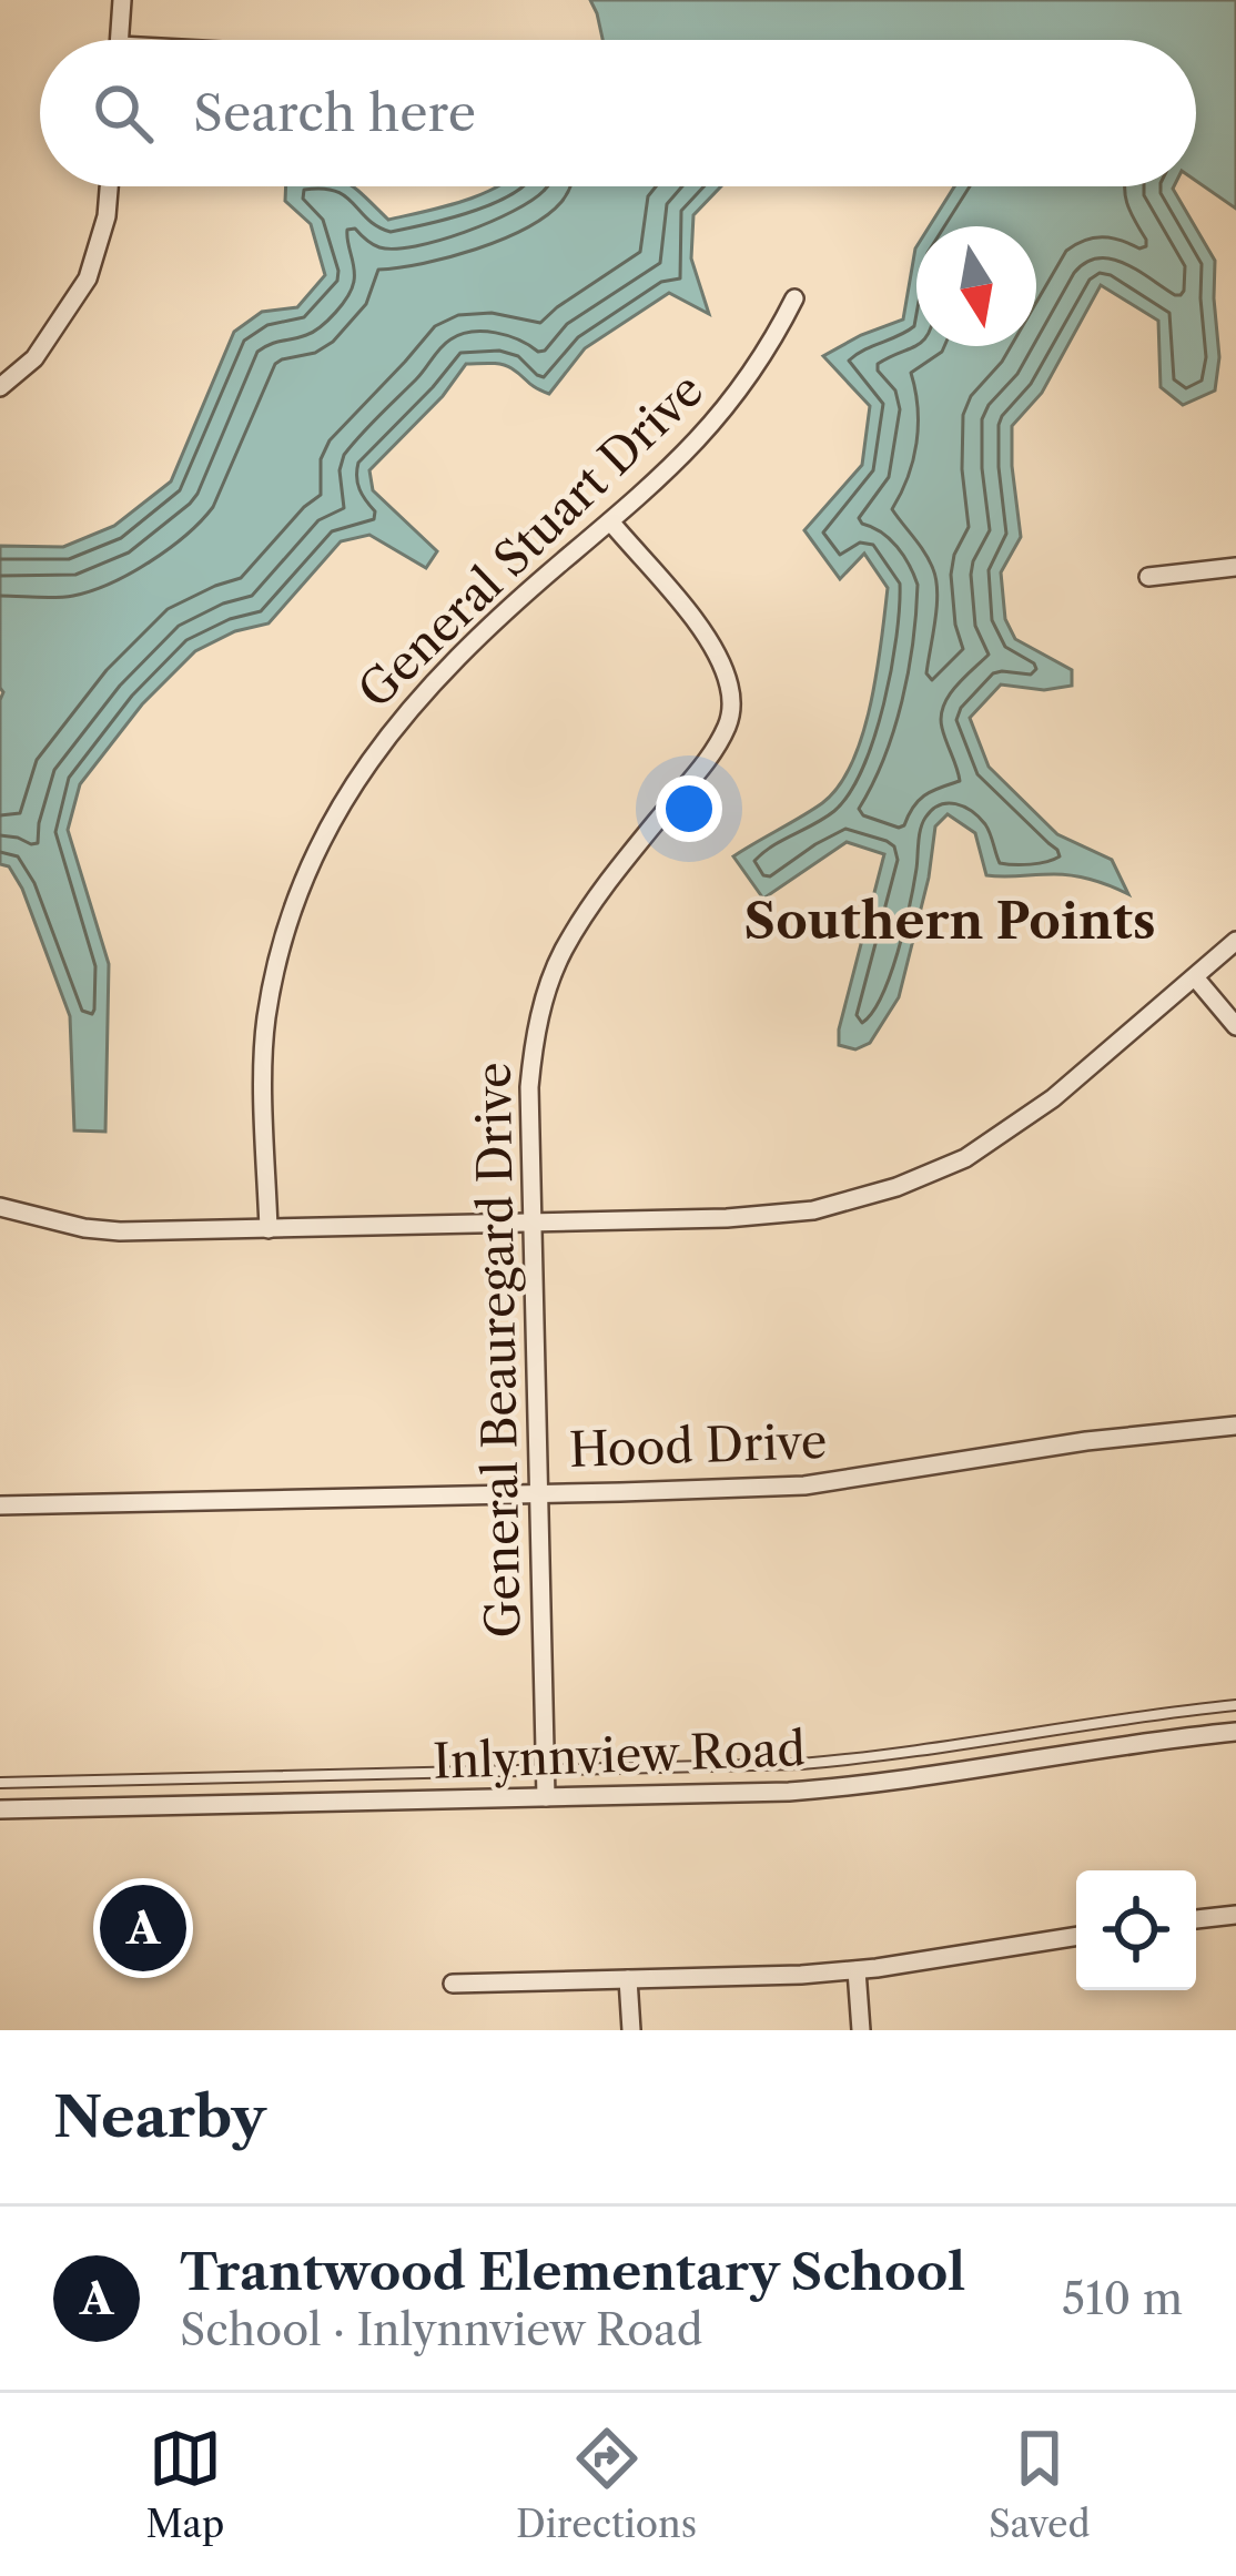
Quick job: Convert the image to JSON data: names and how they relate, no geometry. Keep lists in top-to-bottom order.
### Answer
{
  "streets": {
    "street": [
      "General Stuart Drive",
      "General Beauregard Drive",
      "Hood Drive",
      "Inlynnview Road"
    ]
  },
  "crossings": [
    ["General Stuart Drive", "General Beauregard Drive"],
    ["General Beauregard Drive", "Hood Drive"],
    ["General Beauregard Drive", "Inlynnview Road"]
  ],
  "districts": ["Southern Points"],
  "north": "bottom",
  "page": {
    "search": "Search here",
    "pins": "A",
    "heading": "Nearby",
    "list": [
      {
        "mark": "A",
        "name": "Trantwood Elementary School",
        "note": "School · Inlynnview Road",
        "value": "510 m"
      }
    ],
    "nav": ["Map", "Directions", "Saved"]
  }
}
